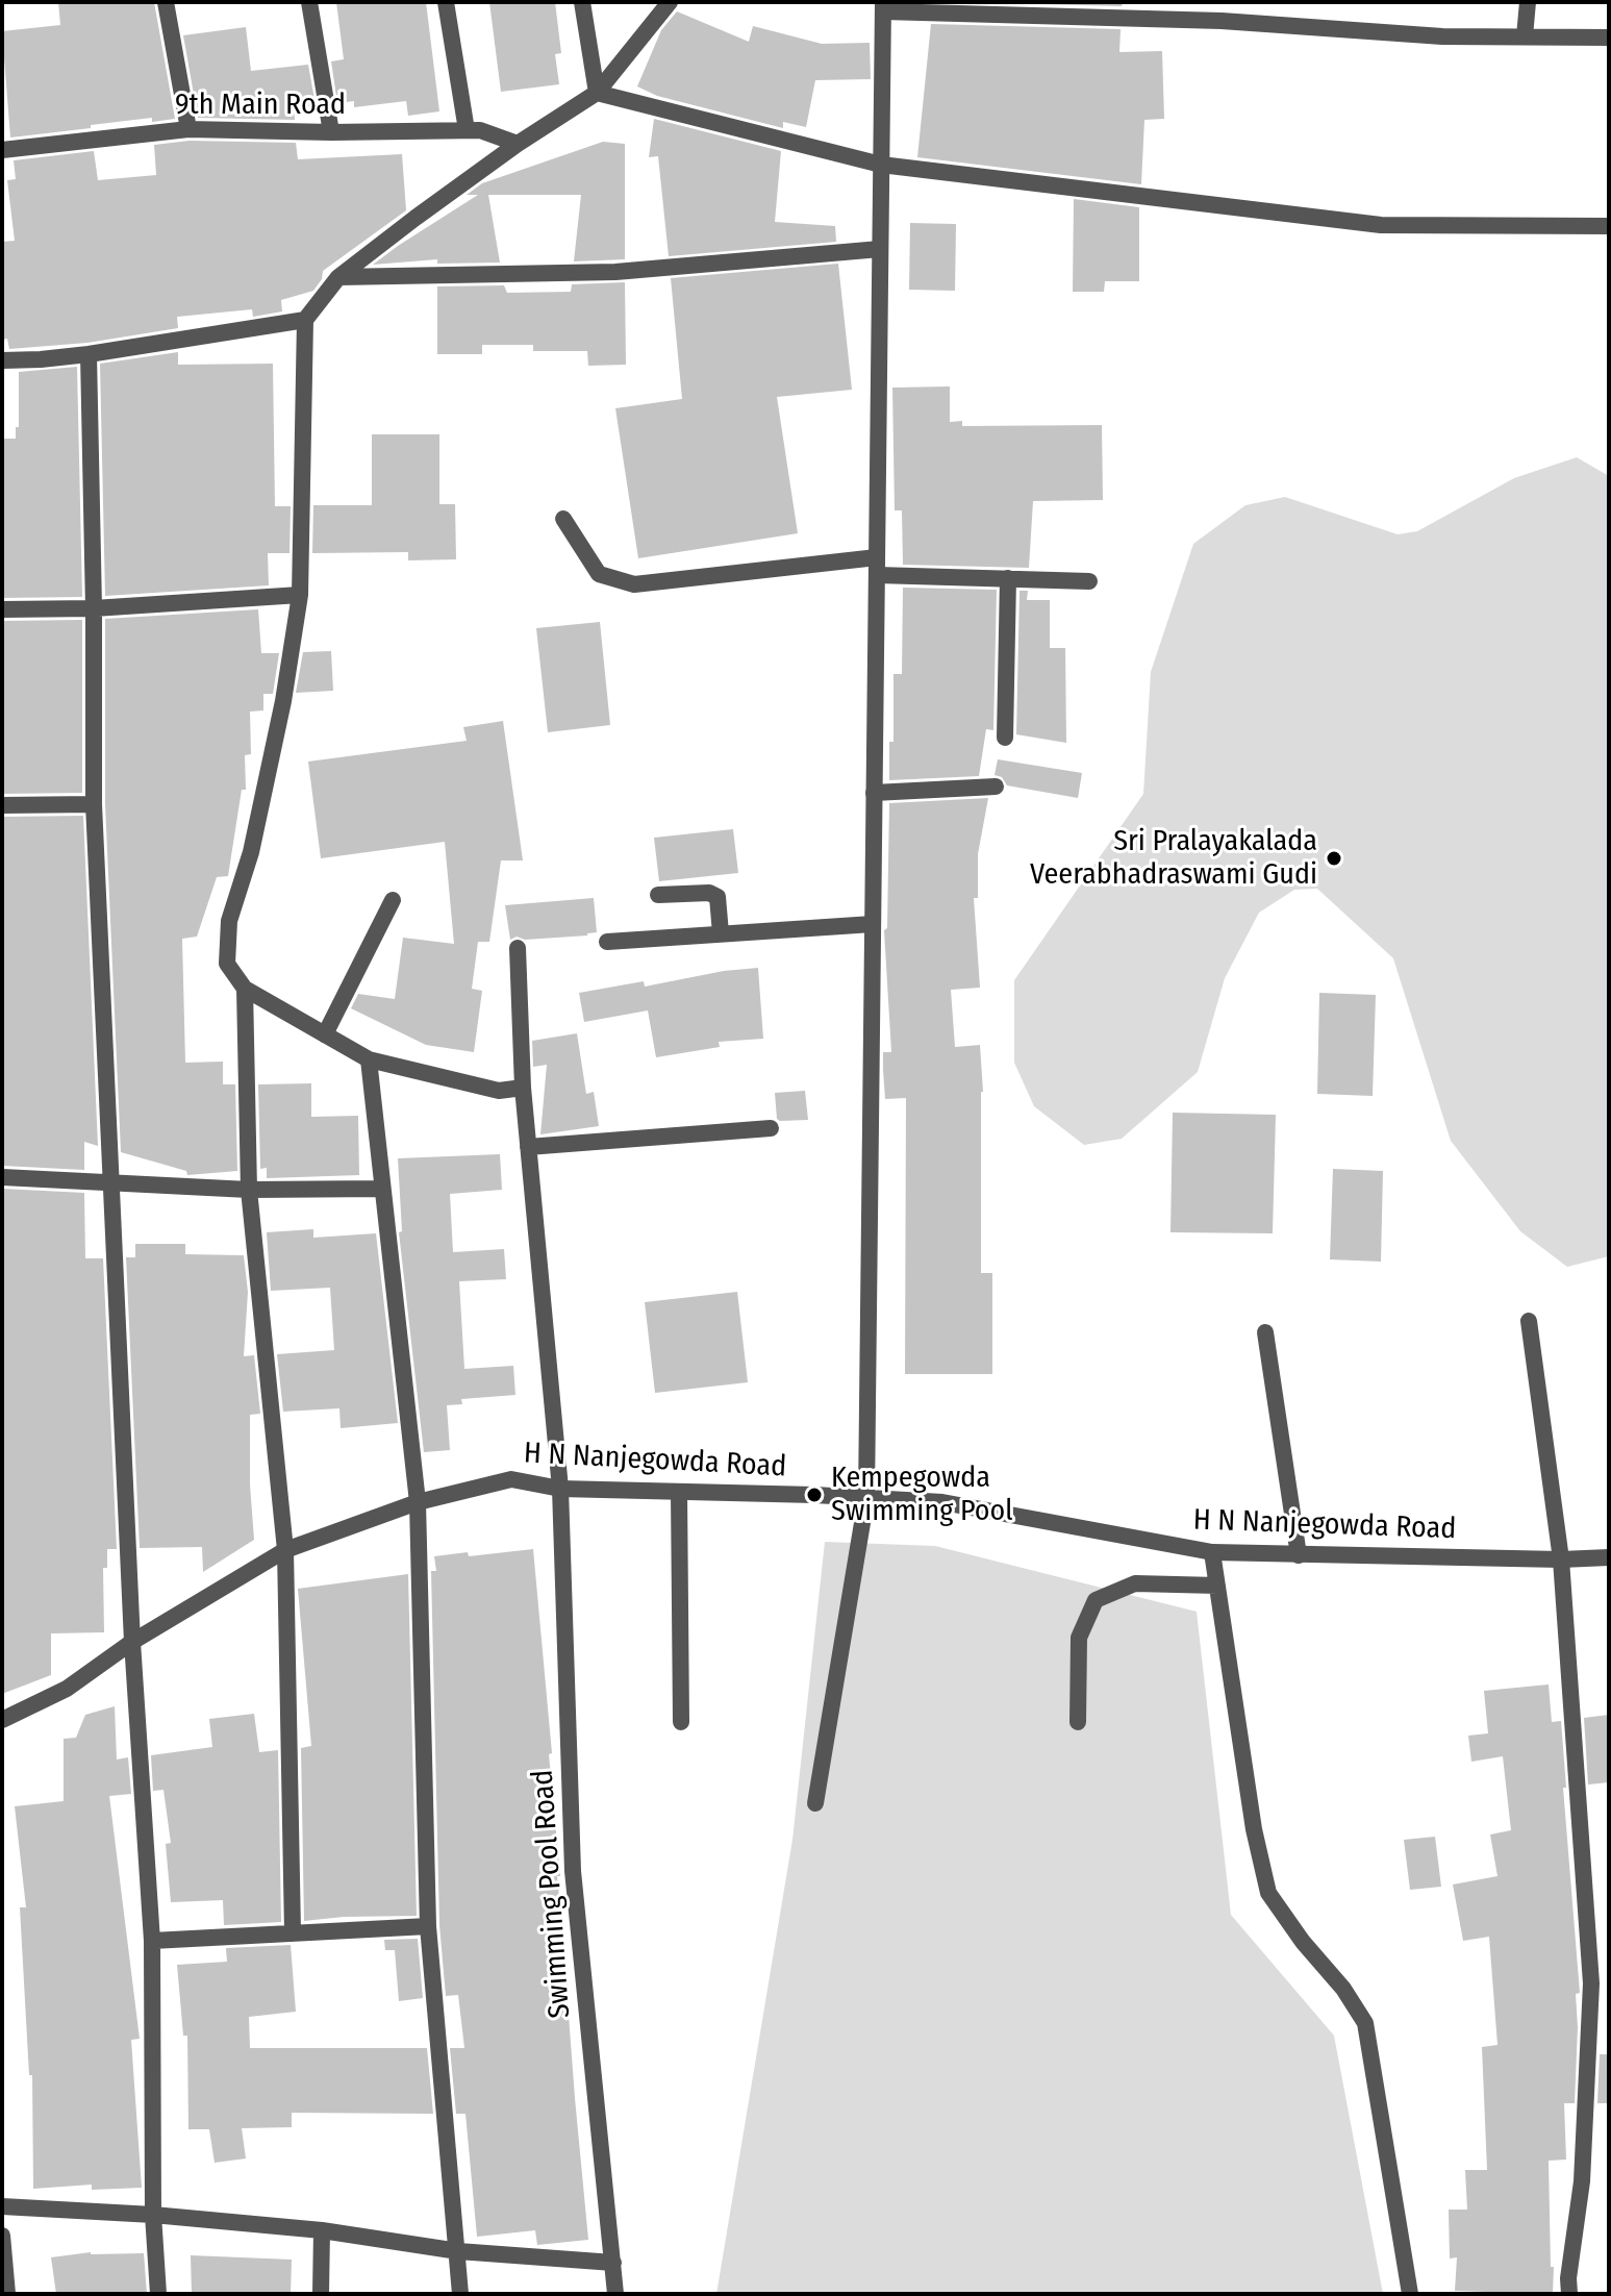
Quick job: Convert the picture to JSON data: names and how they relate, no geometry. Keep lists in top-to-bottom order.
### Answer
{
  "streets": {
    "street": ["9th Main Road", "H N Nanjegowda Road", "Swimming Pool Road"]
  },
  "crossings": [
    ["H N Nanjegowda Road", "Swimming Pool Road"]
  ],
  "places": ["Sri Pralayakalada Veerabhadraswami Gudi", "Kempegowda Swimming Pool"]
}
